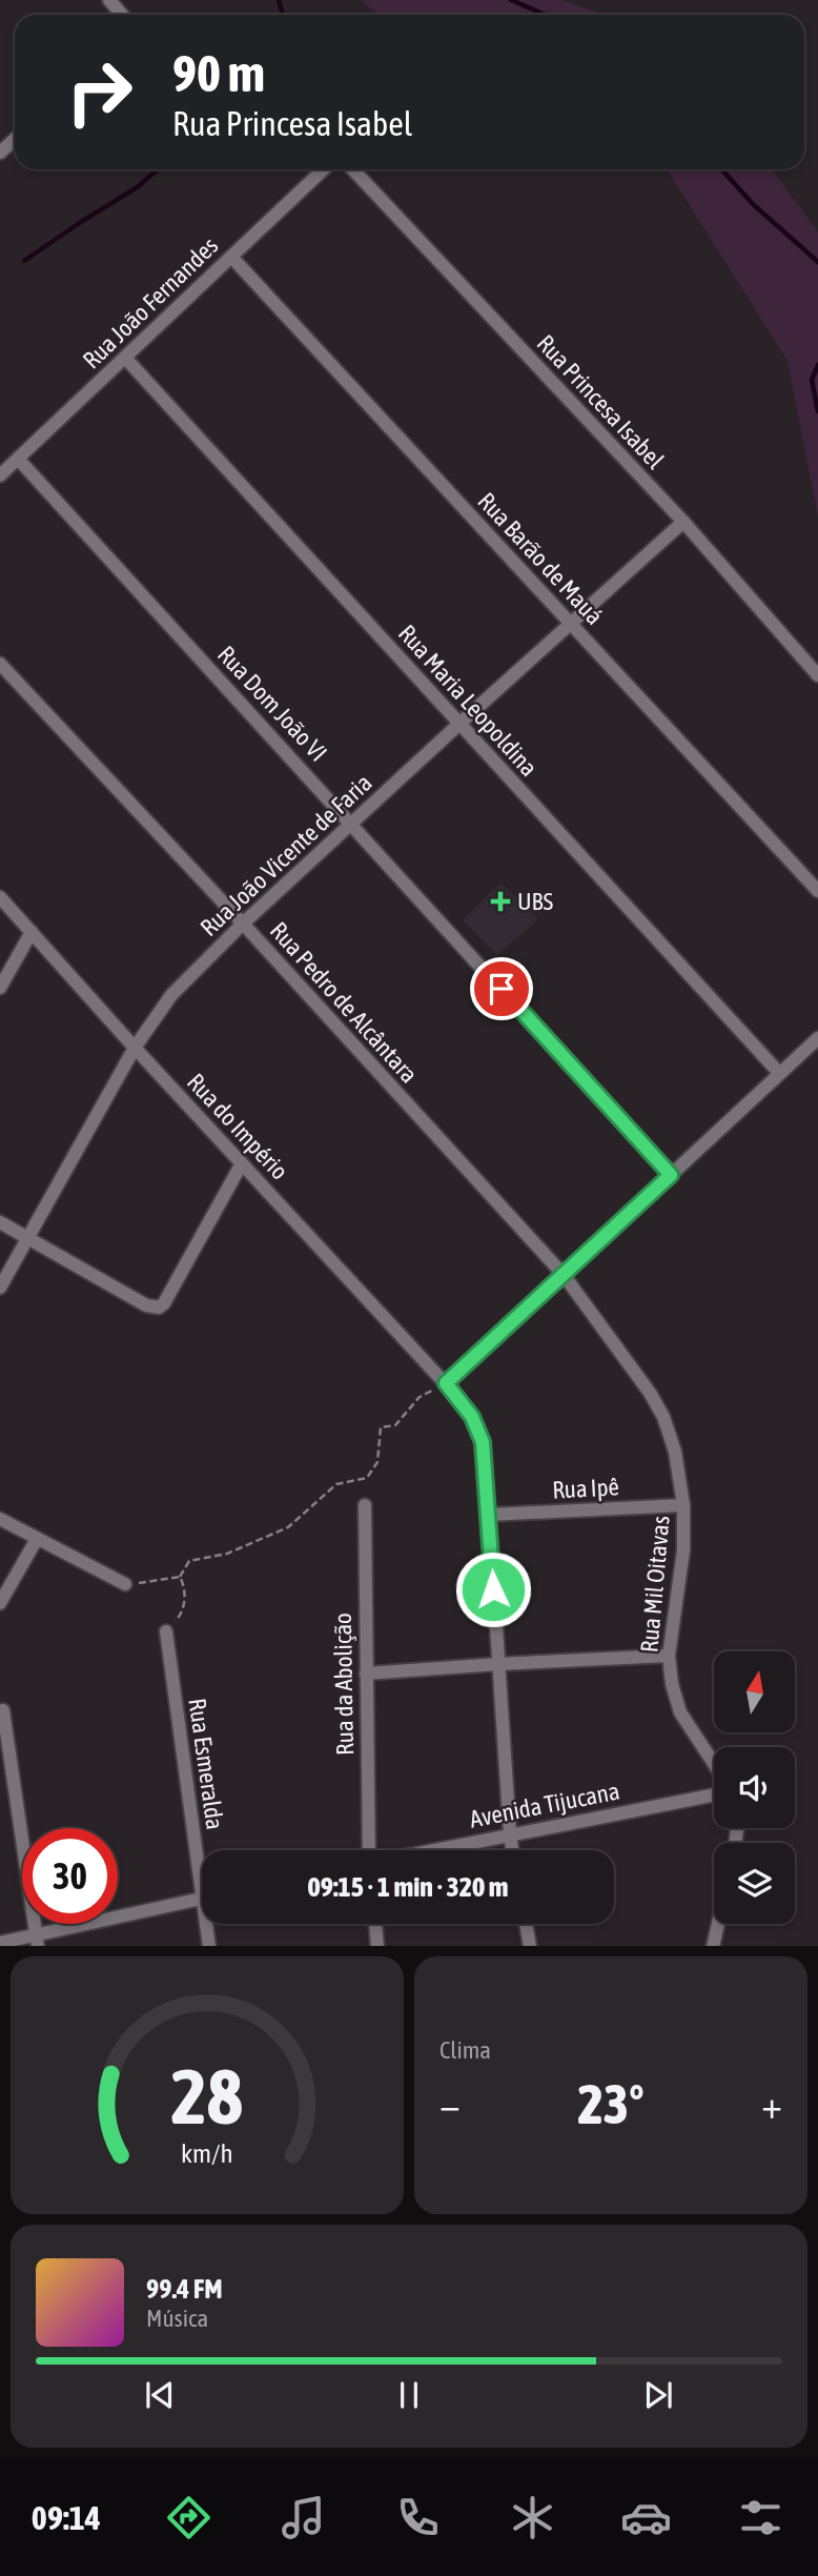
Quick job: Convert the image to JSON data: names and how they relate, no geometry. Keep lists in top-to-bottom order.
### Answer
{
  "streets": {
    "street": [
      "Rua João Fernandes",
      "Rua Princesa Isabel",
      "Rua Barão de Mauá",
      "Rua Maria Leopoldina",
      "Rua Dom João VI",
      "Rua João Vicente de Faria",
      "Rua Pedro de Alcântara",
      "Rua do Império",
      "Rua Ipê",
      "Rua Mil Oitavas",
      "Rua da Abolição",
      "Rua Esmeralda",
      "Avenida Tijucana"
    ]
  },
  "crossings": [
    ["Rua João Fernandes", "Rua Barão de Mauá"],
    ["Rua João Fernandes", "Rua Maria Leopoldina"],
    ["Rua João Fernandes", "Rua Dom João VI"],
    ["Rua Princesa Isabel", "Rua João Vicente de Faria"],
    ["Rua Barão de Mauá", "Rua João Vicente de Faria"],
    ["Rua Maria Leopoldina", "Rua João Vicente de Faria"],
    ["Rua Dom João VI", "Rua João Vicente de Faria"],
    ["Rua João Vicente de Faria", "Rua Pedro de Alcântara"],
    ["Rua João Vicente de Faria", "Rua do Império"],
    ["Rua Pedro de Alcântara", "Rua Mil Oitavas"],
    ["Rua do Império", "Rua Ipê"],
    ["Rua do Império", "Avenida Tijucana"],
    ["Rua Ipê", "Rua Mil Oitavas"]
  ],
  "places": {
    "health": ["UBS"]
  },
  "north": "top",
  "page": {
    "turn": ["90 m", "Rua Princesa Isabel"],
    "limit": "30",
    "trip": "09:15 · 1 min · 320 m",
    "tile": "Clima",
    "heat": ["−", "23°", "+"],
    "song": ["99.4 FM", "Música"],
    "tabs": "09:14",
    "gauge": ["28", "km/h"]
  }
}
